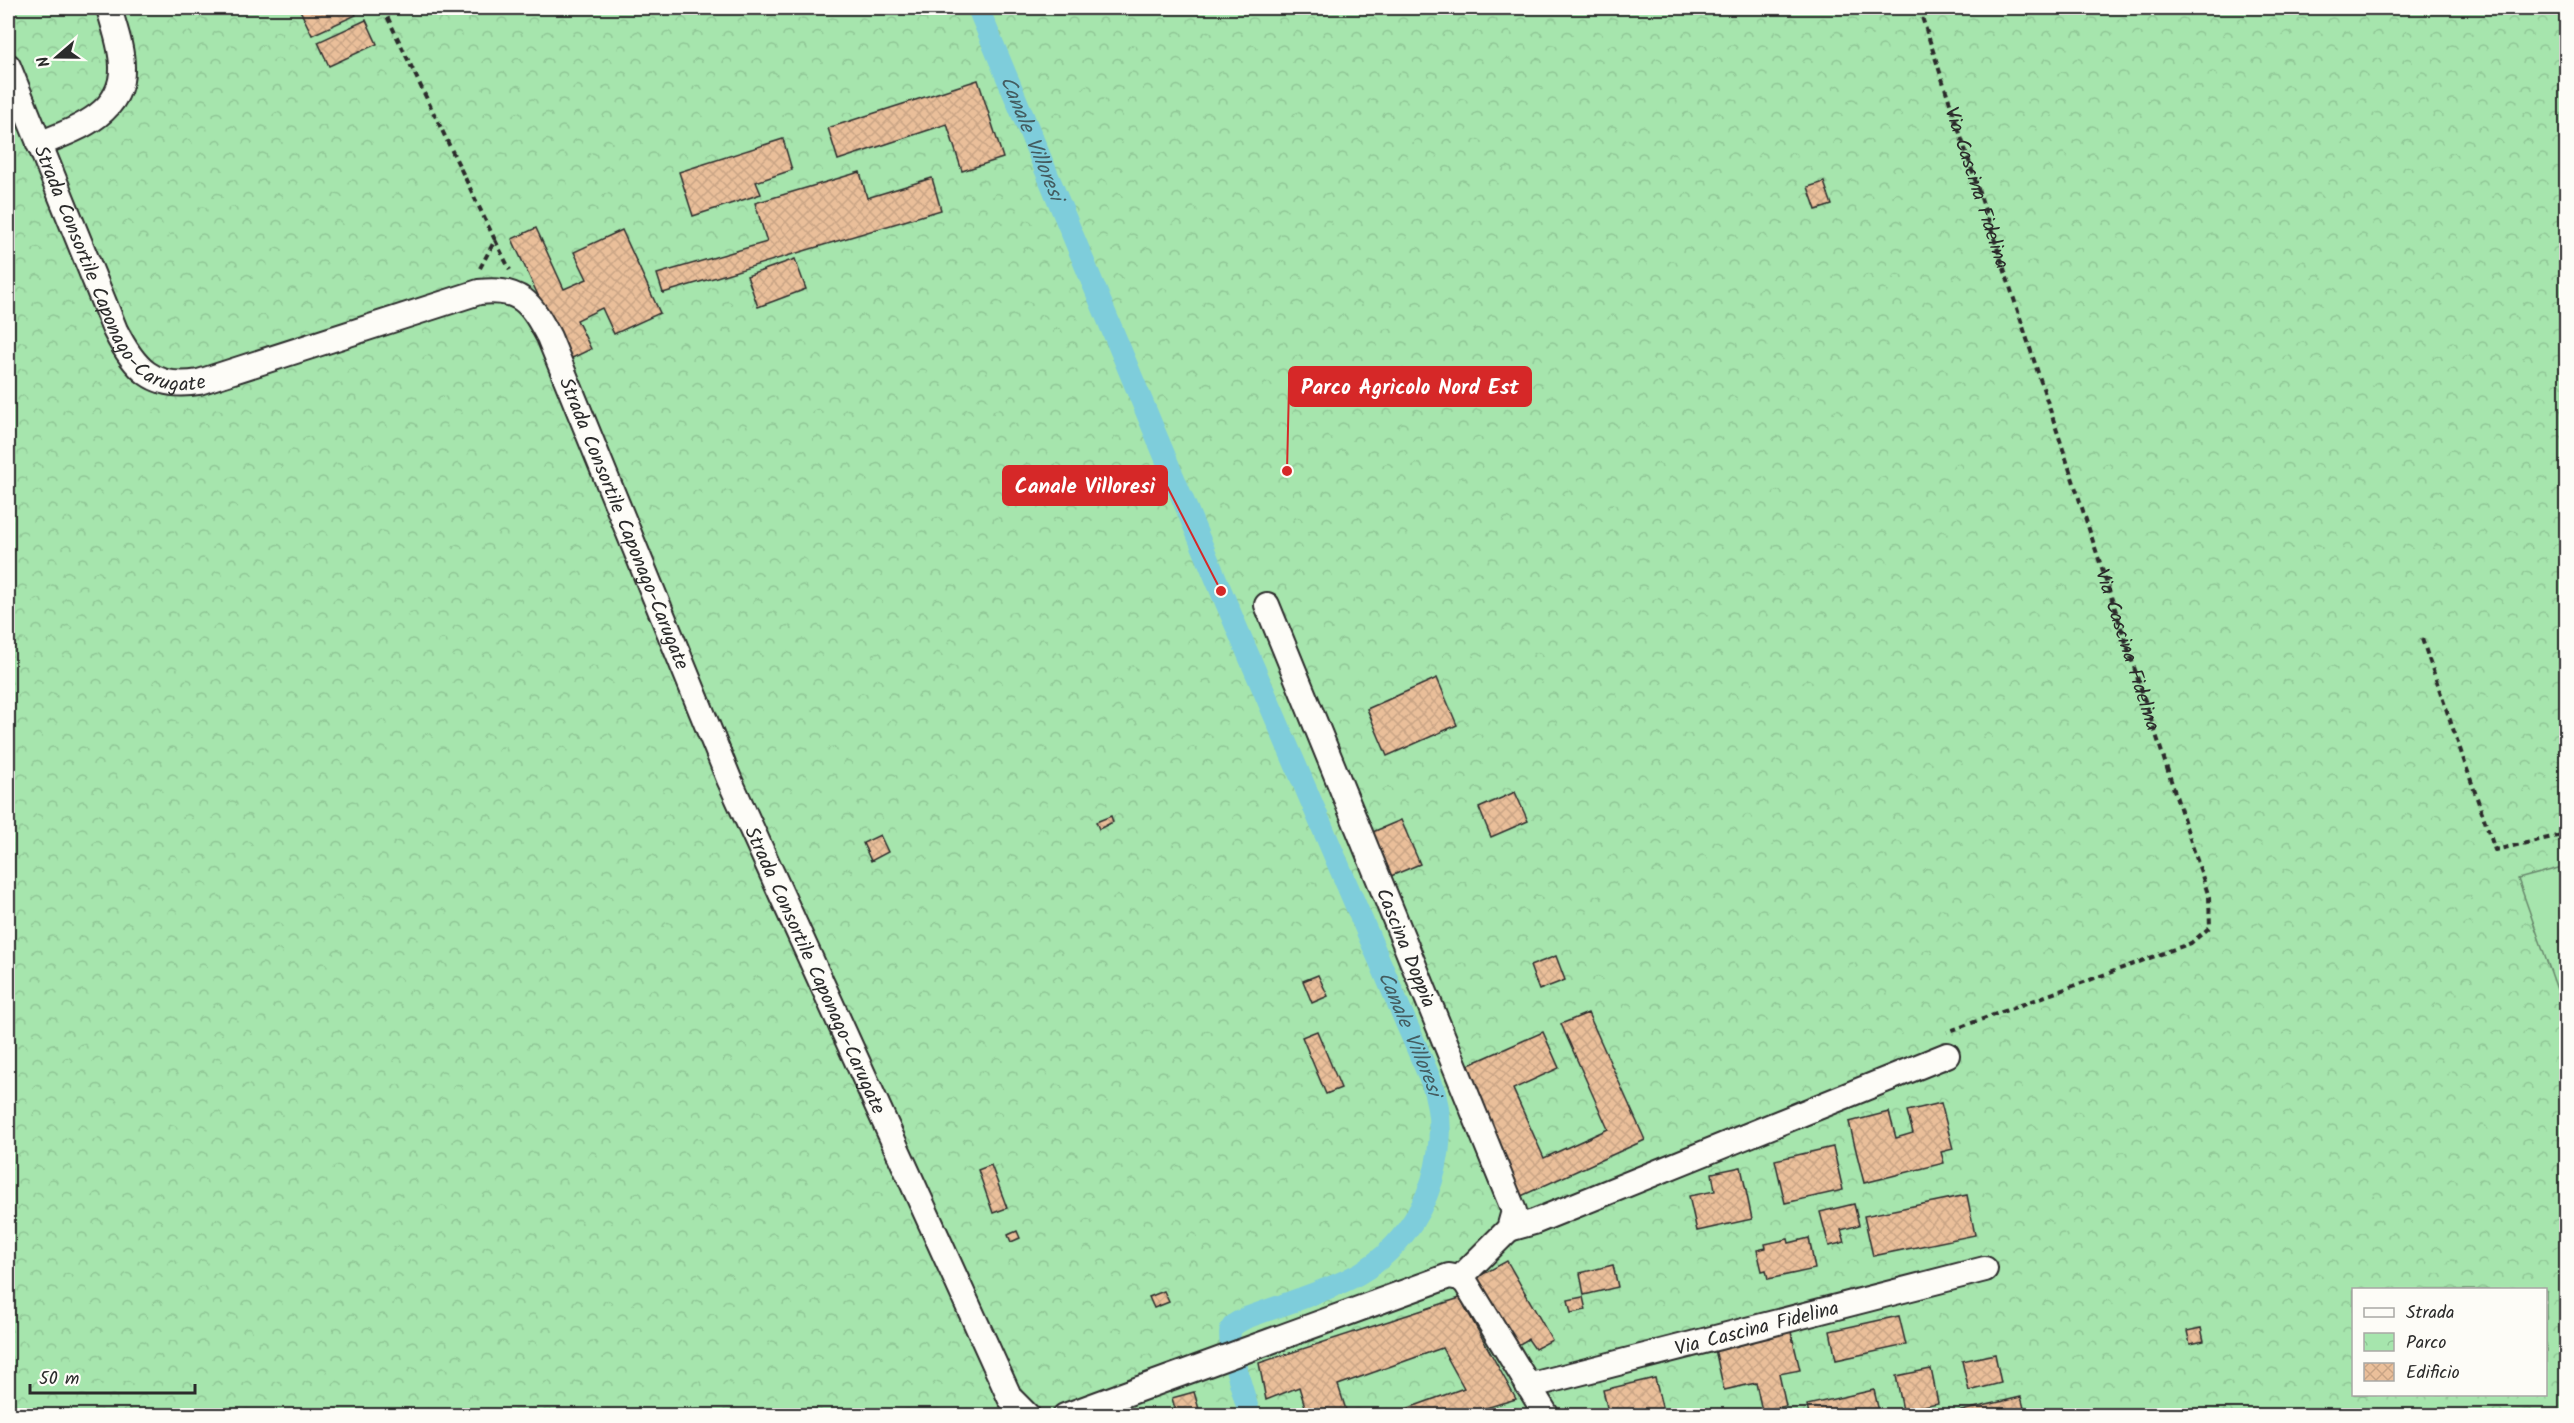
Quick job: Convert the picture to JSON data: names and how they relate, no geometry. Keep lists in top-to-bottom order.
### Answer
{
  "streets": {
    "street": ["Via Cascina Fidelina", "Strada Consortile Caponago-Carugate", "Cascina Doppia"]
  },
  "water": ["Canale Villoresi"],
  "places": ["Parco Agricolo Nord Est", "Canale Villoresi"],
  "legend": ["Strada", "Parco", "Edificio"],
  "scale_bar": "50 m",
  "north": "left"
}
